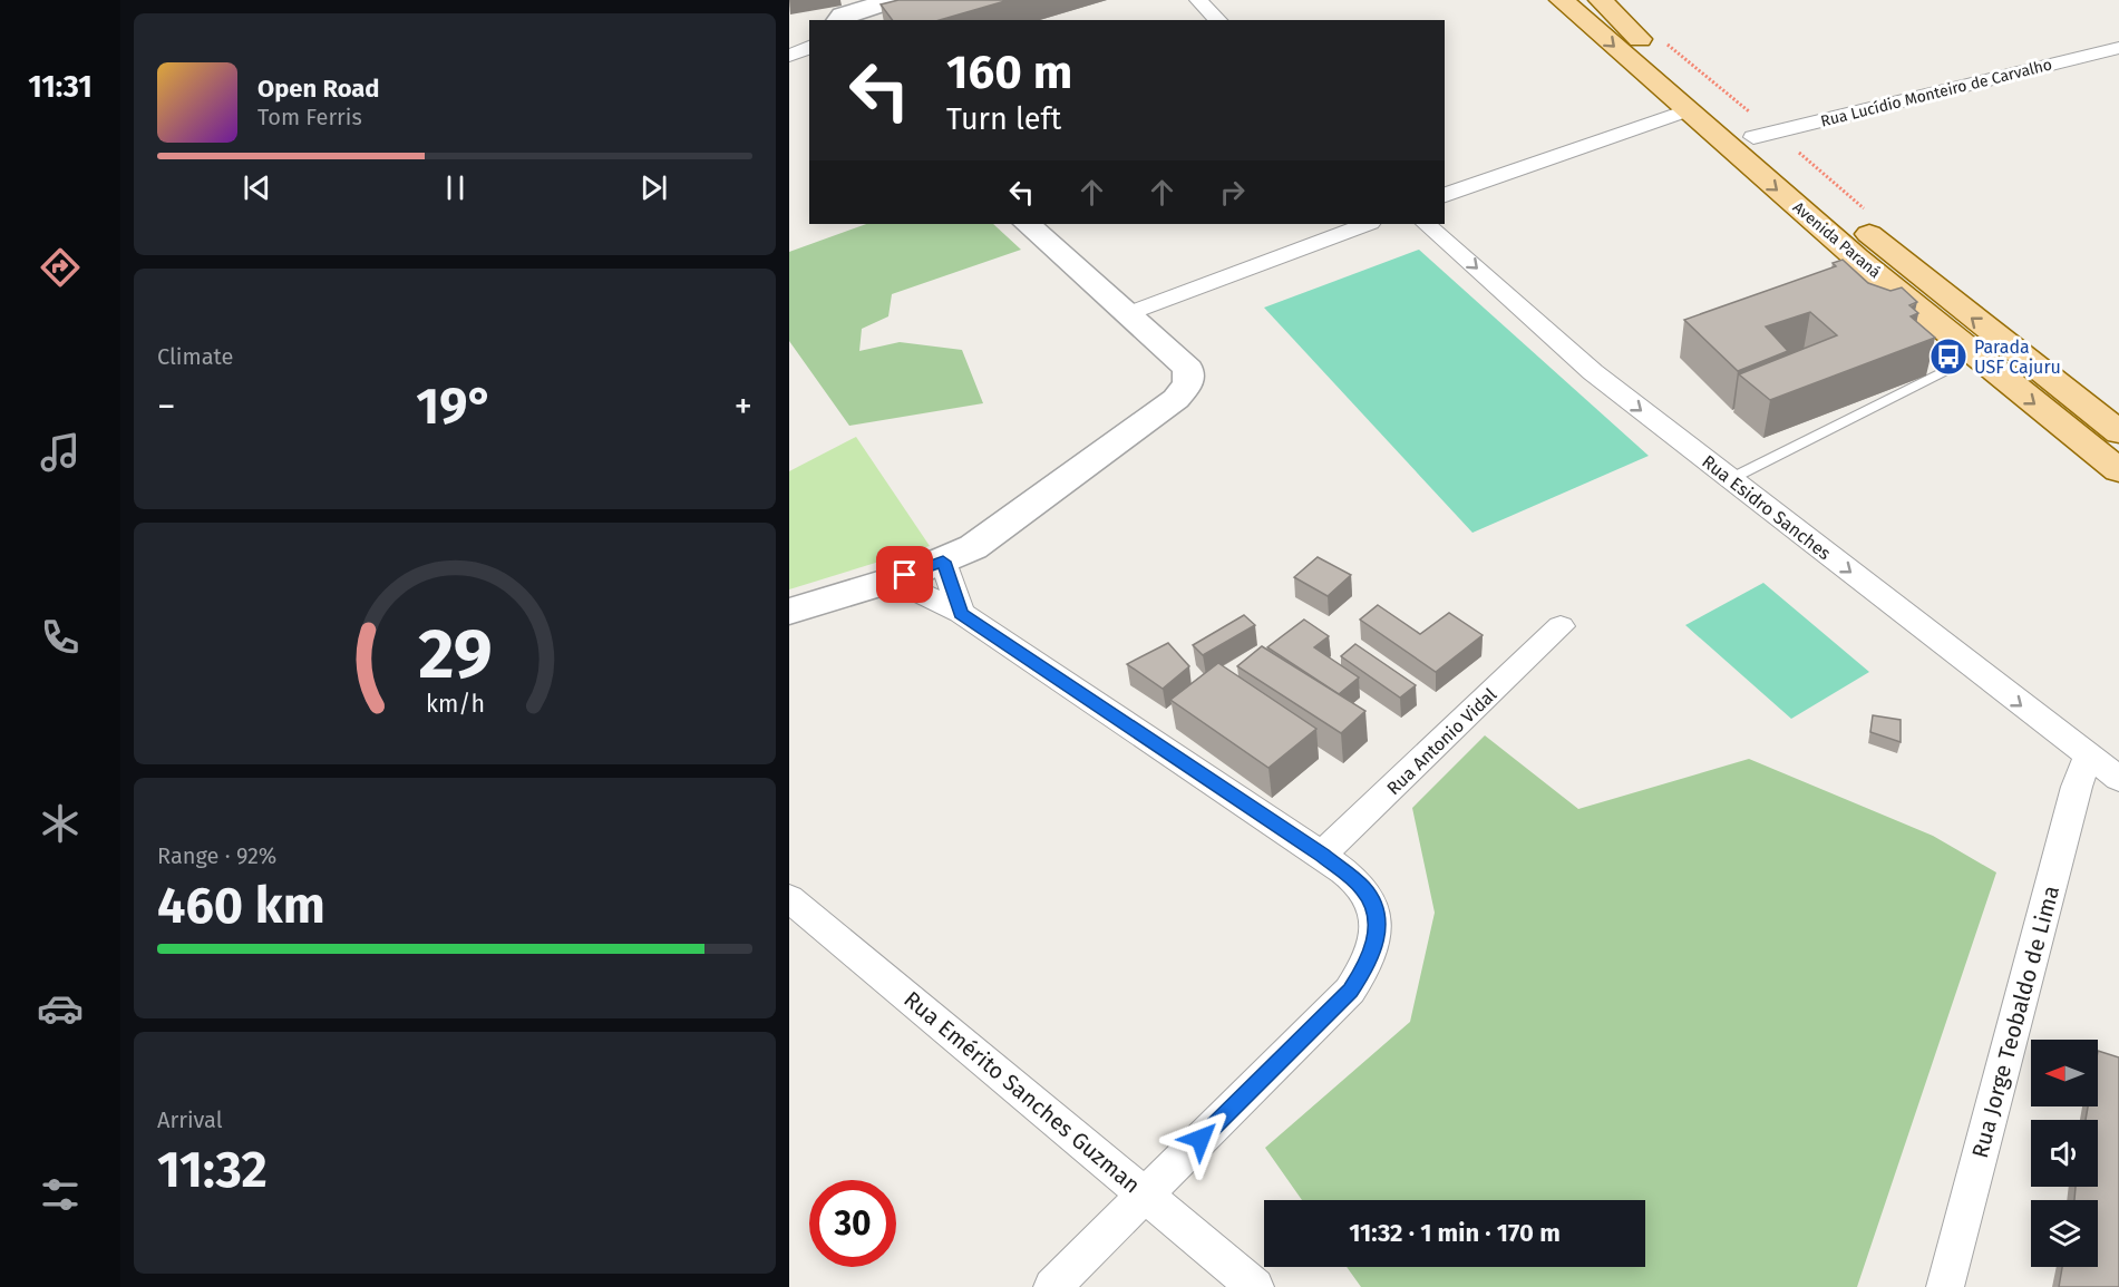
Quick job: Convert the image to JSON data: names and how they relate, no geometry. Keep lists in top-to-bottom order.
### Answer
{
  "streets": {
    "main road": ["Avenida Paraná"],
    "street": [
      "Rua Lucídio Monteiro de Carvalho",
      "Rua Esidro Sanches",
      "Rua Antonio Vidal",
      "Rua Jorge Teobaldo de Lima",
      "Rua Emérito Sanches Guzman"
    ]
  },
  "crossings": [
    ["Rua Lucídio Monteiro de Carvalho", "Avenida Paraná"],
    ["Rua Esidro Sanches", "Rua Jorge Teobaldo de Lima"]
  ],
  "one_way": ["Rua Esidro Sanches"],
  "places": {
    "bus stop": ["Parada USF Cajuru"]
  },
  "north": "left",
  "page": {
    "tabs": "11:31",
    "turn": ["160 m", "Turn left"],
    "song": ["Open Road", "Tom Ferris"],
    "tile": [
      "Climate",
      ["Range · 92%", "460 km"],
      ["Arrival", "11:32"]
    ],
    "heat": ["−", "19°", "+"],
    "limit": "30",
    "trip": "11:32 · 1 min · 170 m",
    "gauge": ["29", "km/h"]
  }
}
